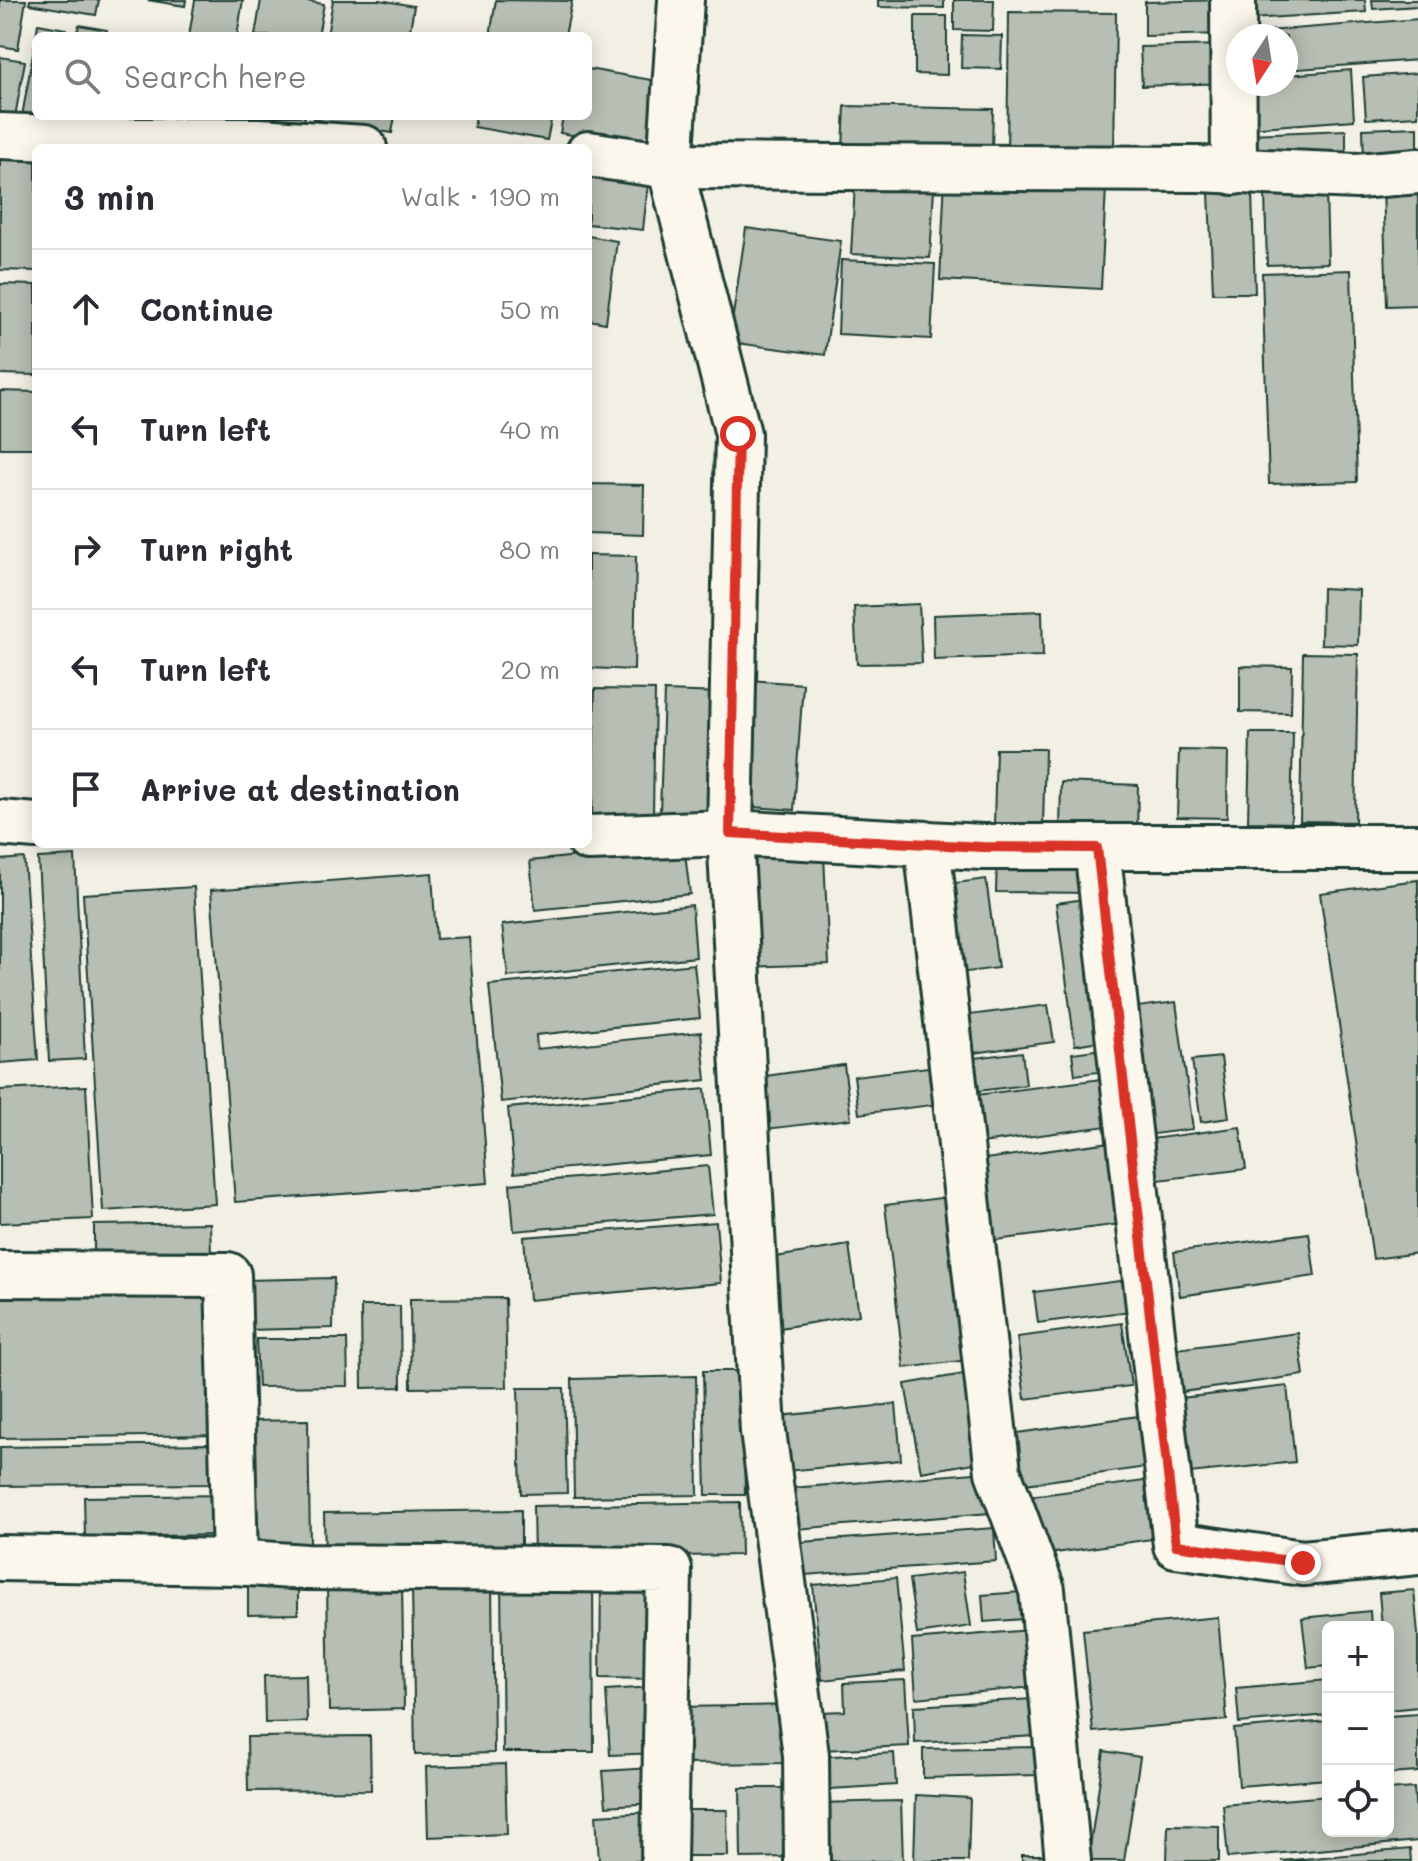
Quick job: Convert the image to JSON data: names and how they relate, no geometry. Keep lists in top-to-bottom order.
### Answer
{
  "north": "bottom",
  "page": {
    "search": "Search here",
    "heading": ["3 min", "Walk · 190 m"],
    "list": [
      ["Continue", "50 m"],
      ["Turn left", "40 m"],
      ["Turn right", "80 m"],
      ["Turn left", "20 m"],
      "Arrive at destination"
    ],
    "map_buttons": ["+", "−"]
  }
}
